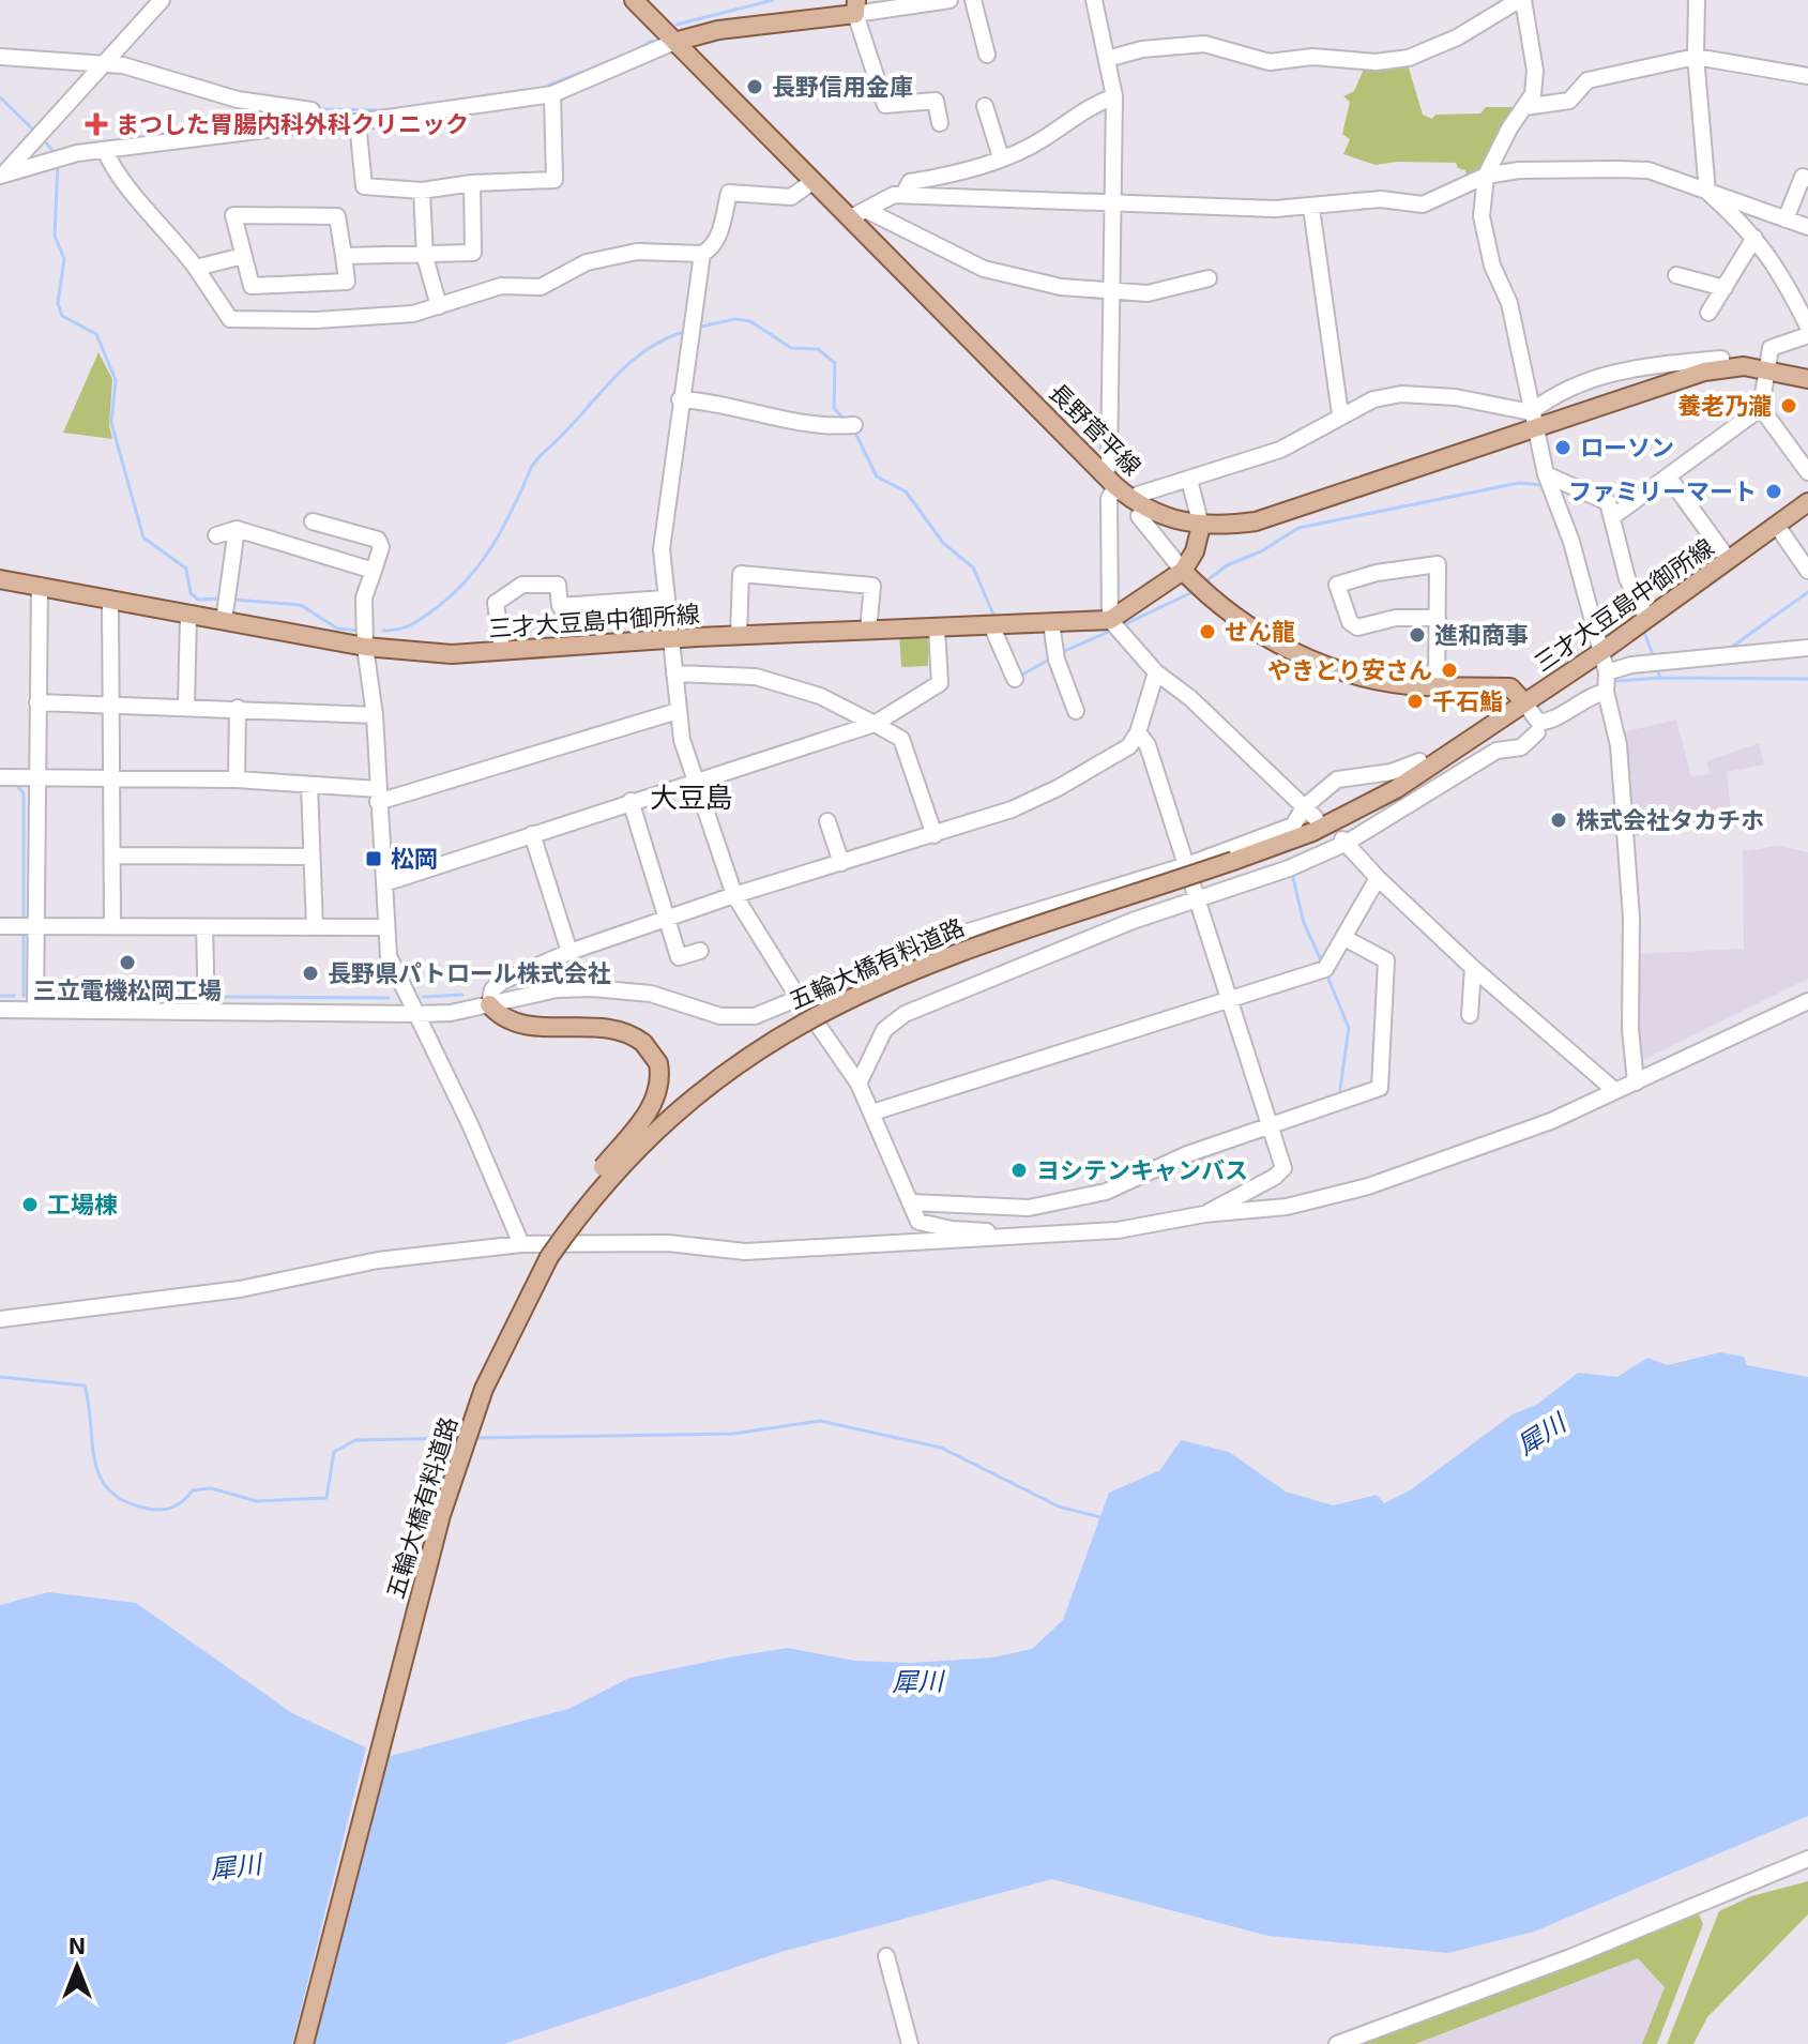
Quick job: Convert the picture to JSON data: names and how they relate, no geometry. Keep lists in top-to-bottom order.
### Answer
{
  "streets": {
    "main road": ["長野菅平線", "三才大豆島中御所線", "五輪大橋有料道路"]
  },
  "crossings": [
    ["三才大豆島中御所線", "五輪大橋有料道路"]
  ],
  "districts": ["大豆島"],
  "water": ["犀川"],
  "places": {
    "other": [
      "長野信用金庫",
      "養老乃瀧",
      "ローソン",
      "ファミリーマート",
      "せん龍",
      "進和商事",
      "やきとり安さん",
      "千石鮨",
      "株式会社タカチホ",
      "三立電機松岡工場",
      "長野県パトロール株式会社",
      "ヨシテンキャンバス",
      "工場棟"
    ],
    "health": ["まつした胃腸内科外科クリニック"],
    "transit": ["松岡"]
  },
  "north": "top"
}
